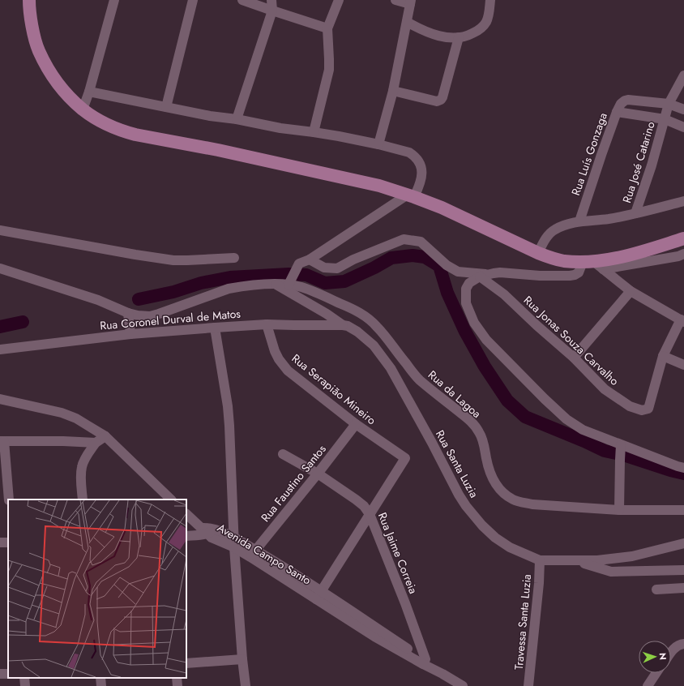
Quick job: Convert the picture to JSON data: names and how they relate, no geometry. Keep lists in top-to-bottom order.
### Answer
{
  "streets": {
    "street": [
      "Rua Luís Gonzaga",
      "Rua José Catarino",
      "Rua Coronel Durval de Matos",
      "Rua Jonas Souza Carvalho",
      "Rua Serapião Mineiro",
      "Rua da Lagoa",
      "Rua Santa Luzia",
      "Rua Faustino Santos",
      "Rua Jaime Correia",
      "Avenida Campo Santo",
      "Travessa Santa Luzia"
    ]
  },
  "crossings": [
    ["Rua Luís Gonzaga", "Rua José Catarino"],
    ["Rua Coronel Durval de Matos", "Rua Serapião Mineiro"],
    ["Rua Coronel Durval de Matos", "Rua Santa Luzia"],
    ["Rua Serapião Mineiro", "Rua Faustino Santos"],
    ["Rua Serapião Mineiro", "Rua Jaime Correia"],
    ["Rua da Lagoa", "Rua Santa Luzia"],
    ["Rua Santa Luzia", "Travessa Santa Luzia"],
    ["Rua Faustino Santos", "Rua Jaime Correia"],
    ["Rua Faustino Santos", "Avenida Campo Santo"],
    ["Rua Jaime Correia", "Avenida Campo Santo"]
  ],
  "north": "right"
}
